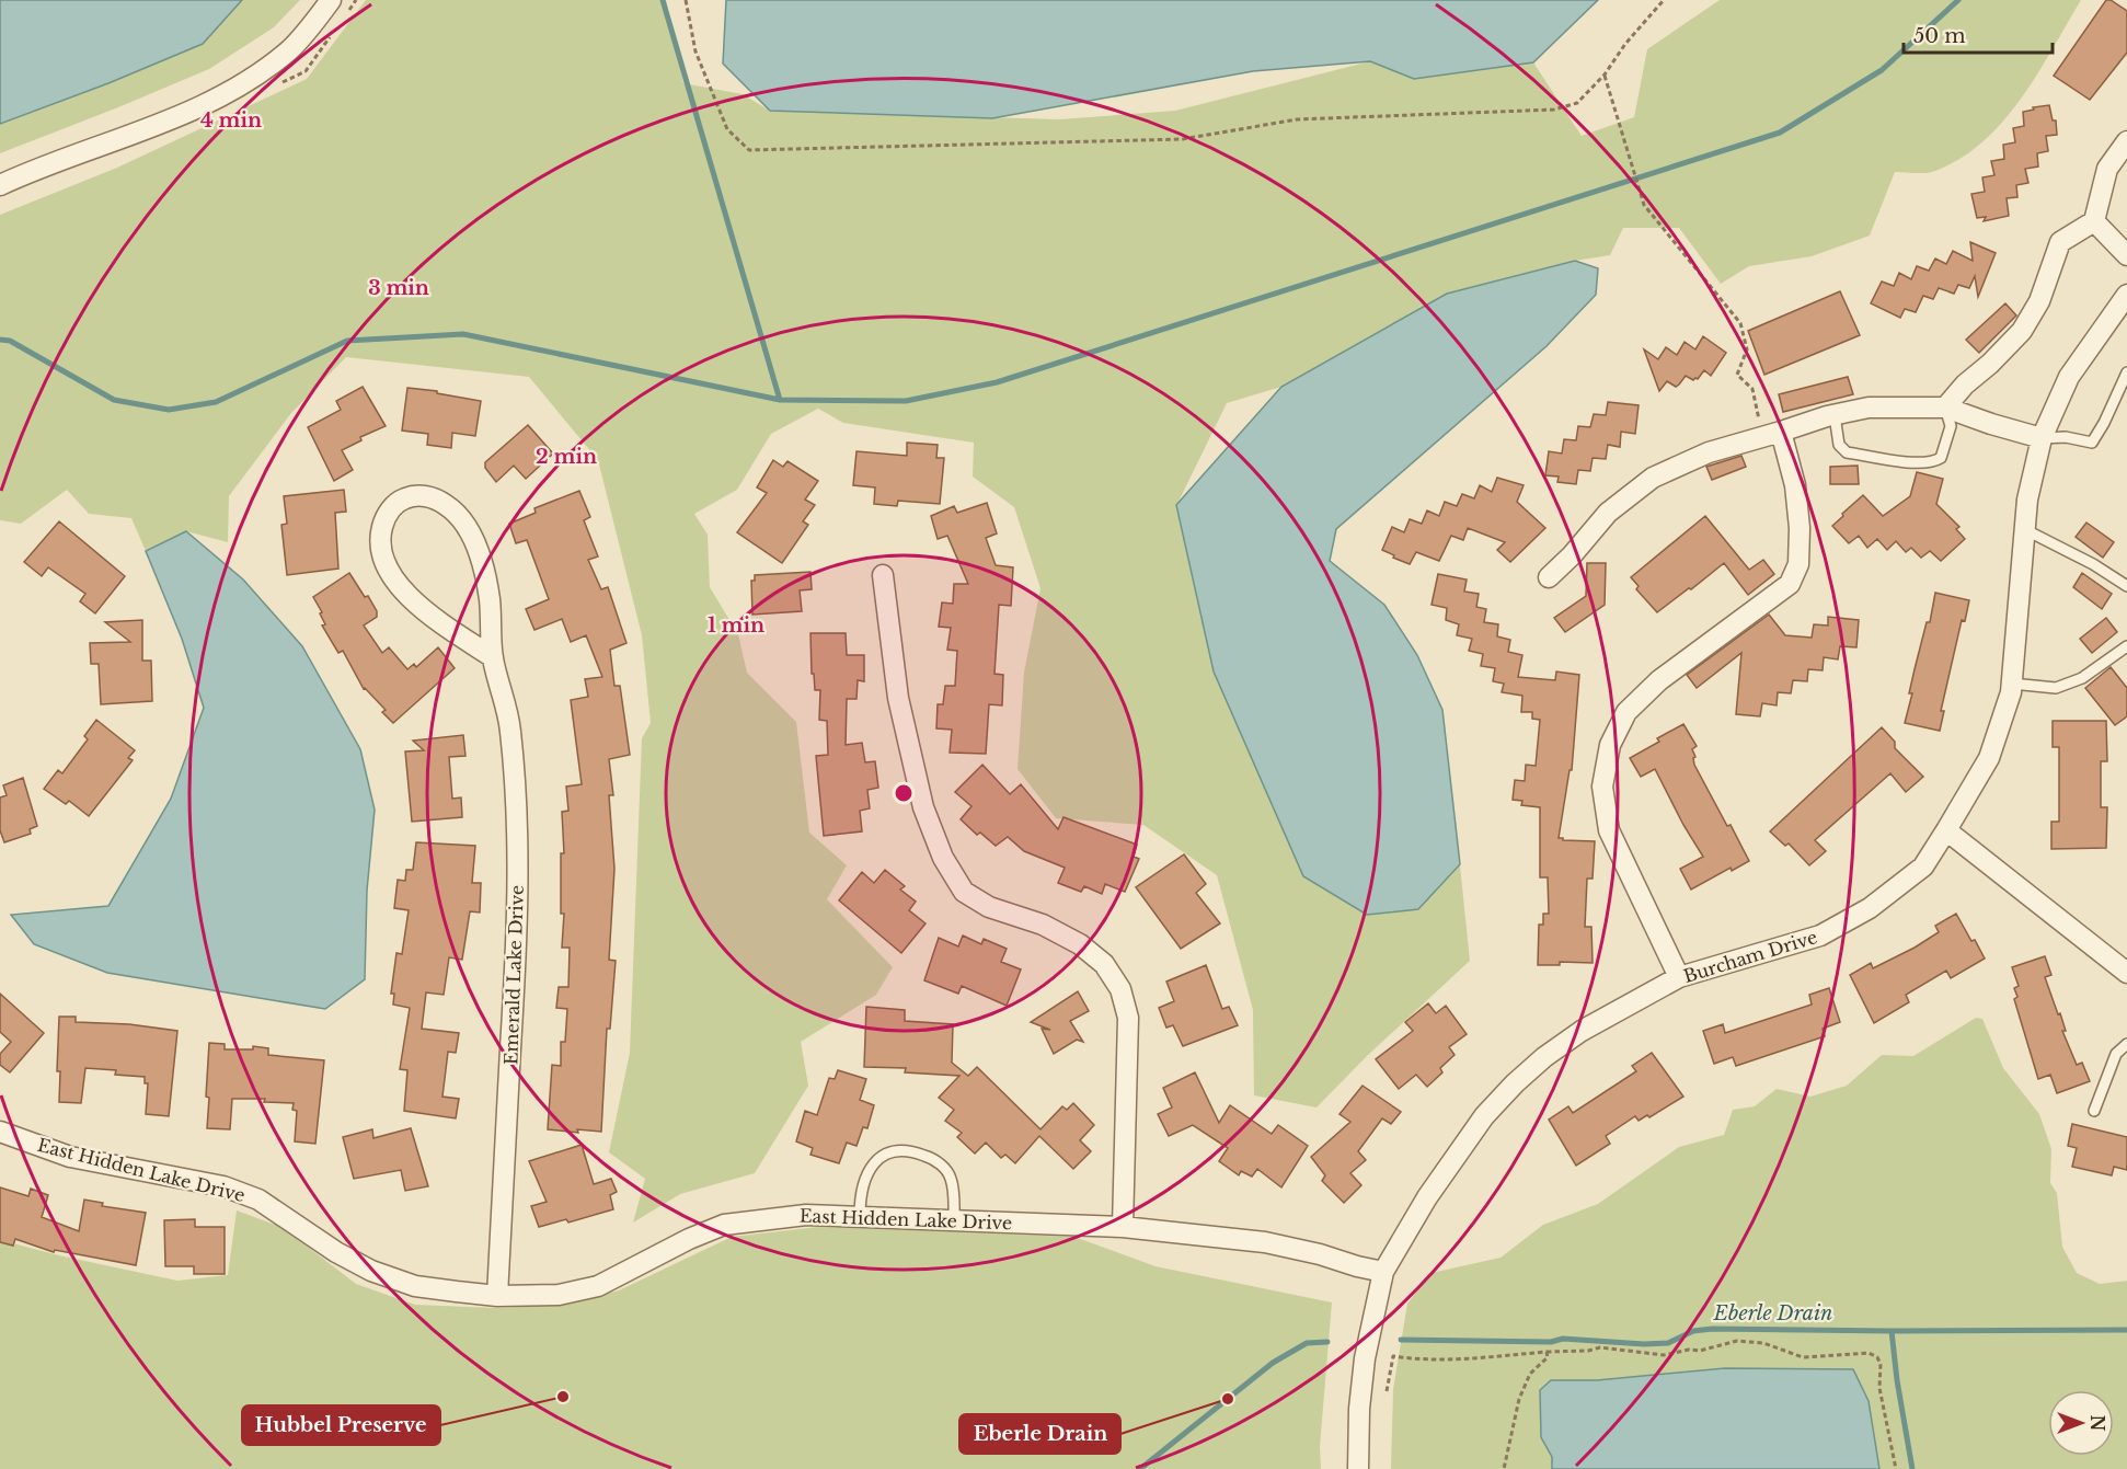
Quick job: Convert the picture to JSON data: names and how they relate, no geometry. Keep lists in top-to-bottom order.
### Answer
{
  "streets": {
    "street": ["Burcham Drive", "Emerald Lake Drive", "East Hidden Lake Drive"]
  },
  "crossings": [
    ["Burcham Drive", "East Hidden Lake Drive"],
    ["Emerald Lake Drive", "East Hidden Lake Drive"]
  ],
  "water": ["Eberle Drain"],
  "places": ["Hubbel Preserve", "Eberle Drain"],
  "scale_bar": "50 m",
  "north": "right",
  "rings": [
    "4 min",
    "3 min",
    "2 min",
    "1 min"
  ]
}
